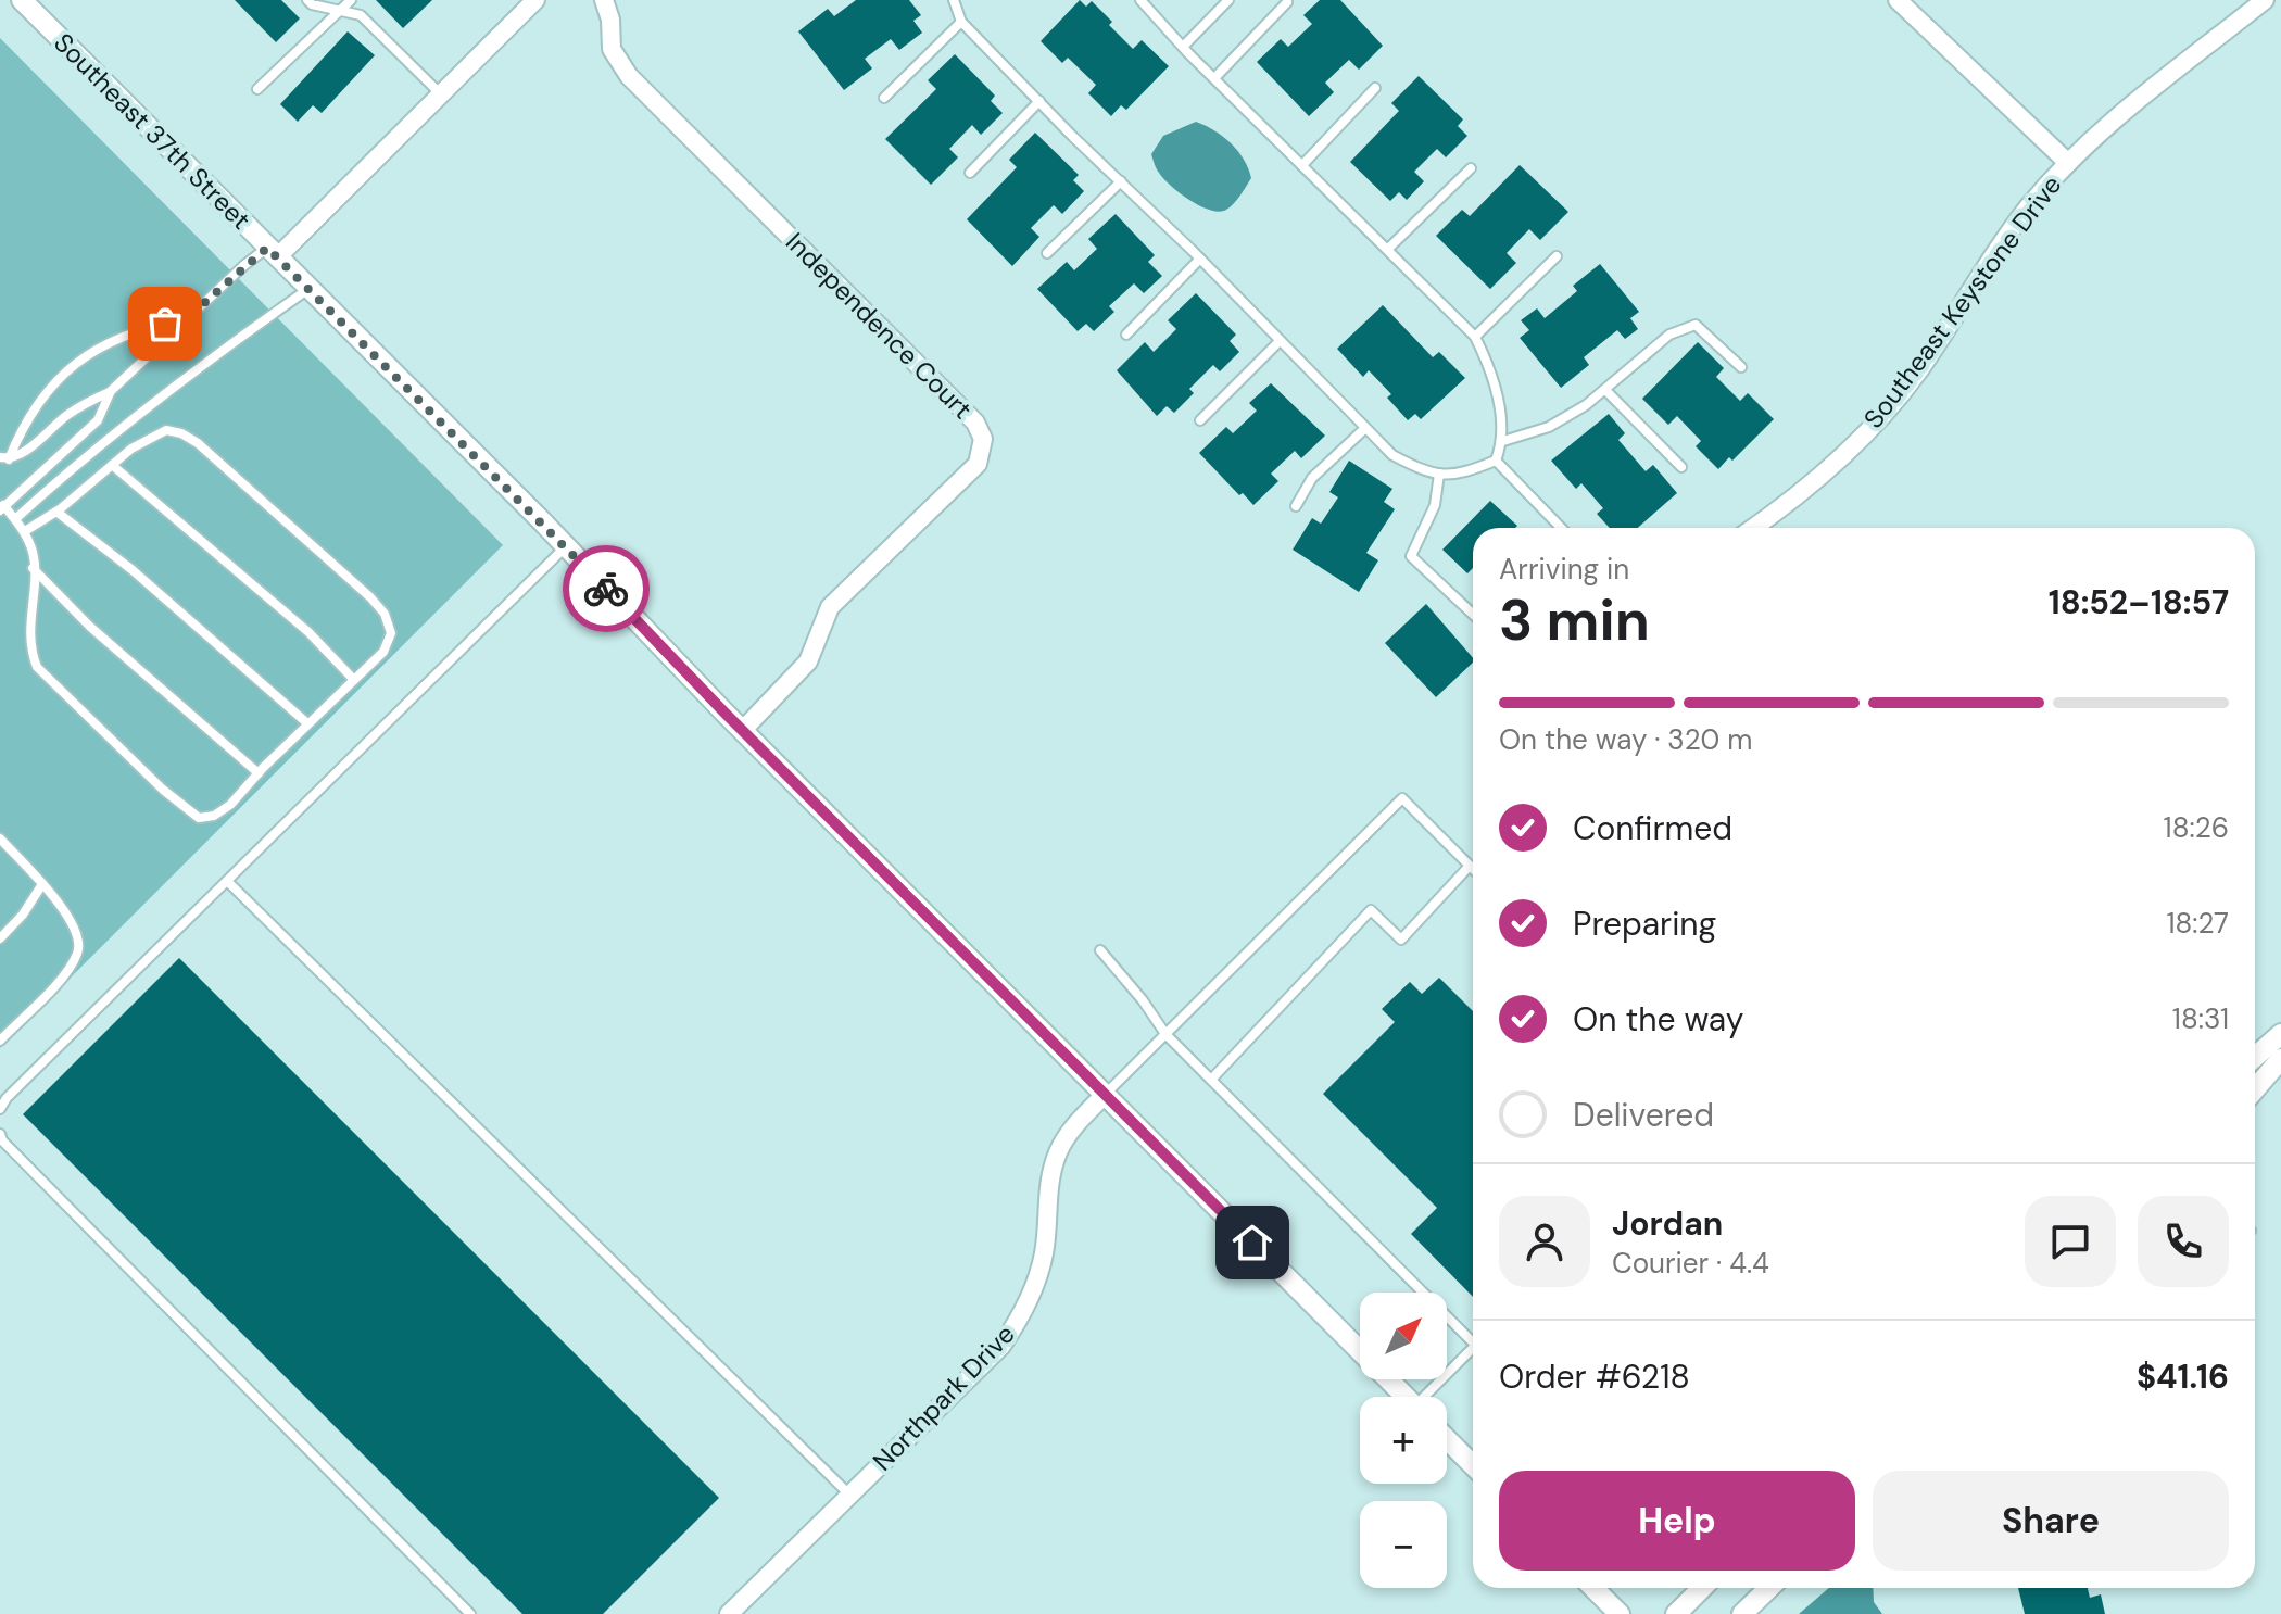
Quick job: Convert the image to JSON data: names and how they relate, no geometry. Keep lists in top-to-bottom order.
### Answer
{
  "streets": {
    "street": [
      "Southeast 37th Street",
      "Southeast Keystone Drive",
      "Independence Court",
      "Northpark Drive"
    ]
  },
  "crossings": [
    ["Southeast 37th Street", "Independence Court"],
    ["Southeast 37th Street", "Northpark Drive"]
  ],
  "north": "top right",
  "page": {
    "heading": ["3 min", "Arriving in", "18:52–18:57"],
    "panel": [
      "Jordan",
      "Courier · 4.4",
      "Order #6218",
      "$41.16"
    ],
    "bar": "On the way · 320 m",
    "list": [
      ["Confirmed", "18:26"],
      ["Preparing", "18:27"],
      ["On the way", "18:31"],
      "Delivered"
    ],
    "map_buttons": ["+", "−"],
    "buttons": ["Help", "Share"]
  }
}
